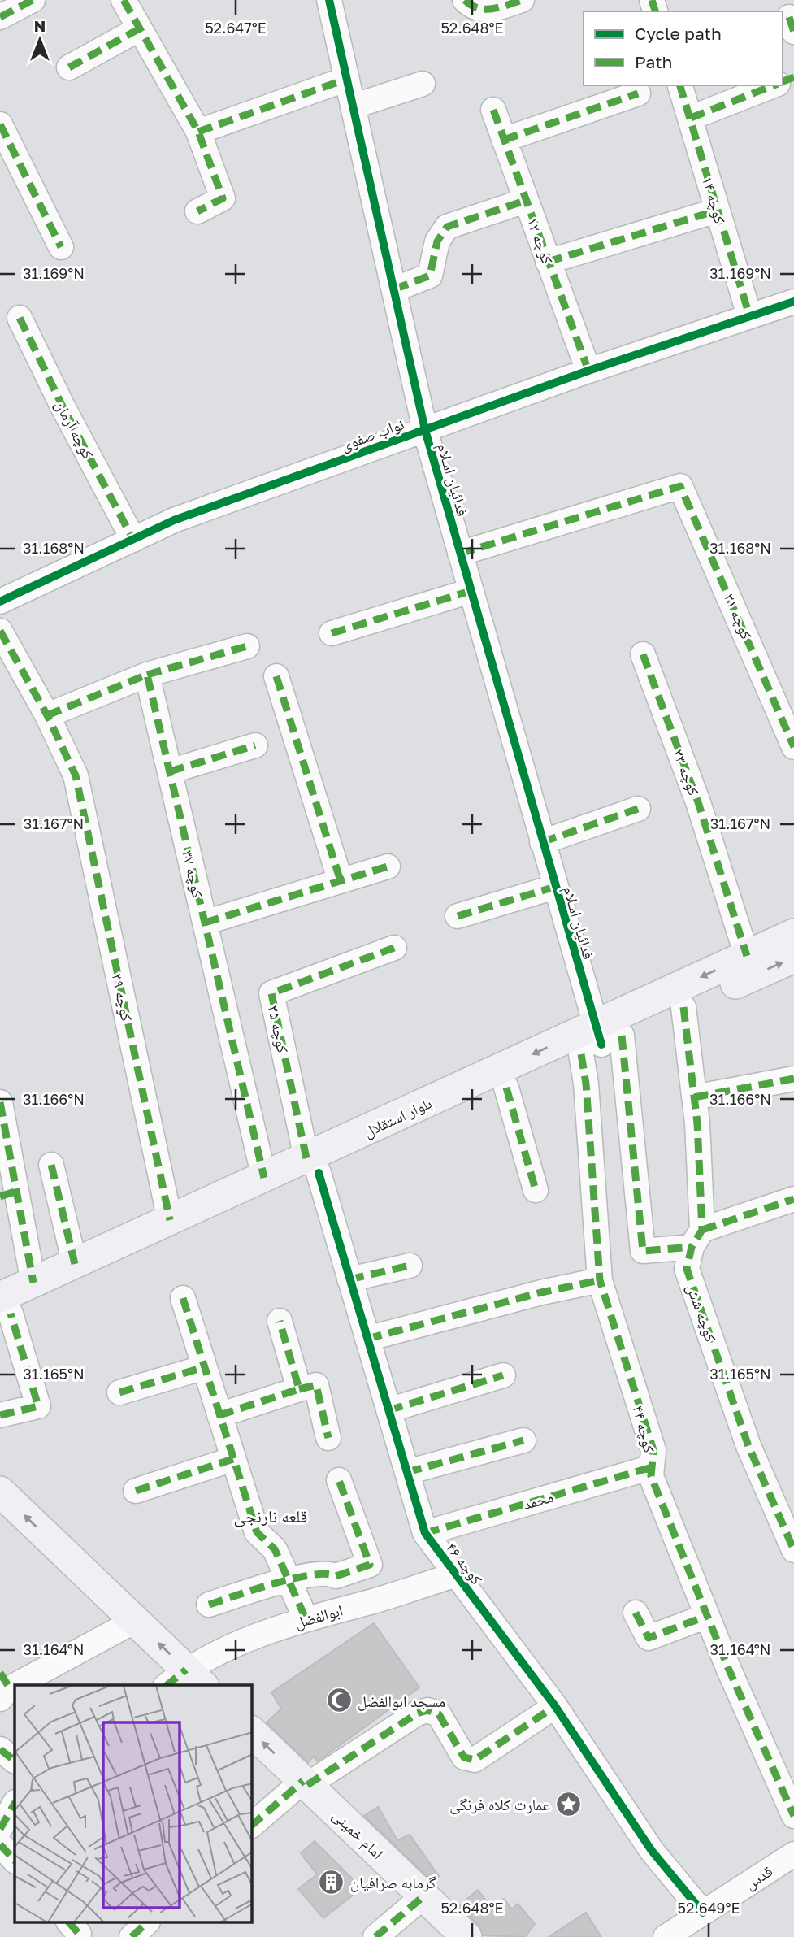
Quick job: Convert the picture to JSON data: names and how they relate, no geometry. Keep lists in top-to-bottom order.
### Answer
{
  "streets": {
    "main road": ["بلوار استقلال", "امام خمینی"],
    "street": [
      "کوچه ۱۴",
      "کوچه ۱۲",
      "کوچه آرمان",
      "نواب صفوی",
      "فدائیان اسلام",
      "کوچه ۳۱",
      "کوچه ۳۳",
      "کوچه ۳۷",
      "کوچه ۳۹",
      "کوچه ۳۵",
      "کوچه شش",
      "کوچه ۴۴",
      "محمد",
      "کوچه ۴۶",
      "ابوالفضل",
      "قدس"
    ]
  },
  "crossings": [
    ["کوچه ۱۴", "نواب صفوی"],
    ["کوچه ۱۲", "نواب صفوی"],
    ["کوچه آرمان", "نواب صفوی"],
    ["نواب صفوی", "فدائیان اسلام"],
    ["فدائیان اسلام", "کوچه ۳۱"],
    ["فدائیان اسلام", "بلوار استقلال"],
    ["فدائیان اسلام", "کوچه ۴۴"],
    ["کوچه ۳۳", "بلوار استقلال"],
    ["کوچه ۳۷", "بلوار استقلال"],
    ["کوچه ۳۹", "بلوار استقلال"],
    ["کوچه ۳۵", "بلوار استقلال"],
    ["کوچه ۳۵", "کوچه ۴۶"],
    ["بلوار استقلال", "کوچه شش"],
    ["بلوار استقلال", "کوچه ۴۴"],
    ["بلوار استقلال", "کوچه ۴۶"],
    ["کوچه ۴۴", "محمد"],
    ["محمد", "کوچه ۴۶"],
    ["کوچه ۴۶", "ابوالفضل"],
    ["کوچه ۴۶", "قدس"]
  ],
  "districts": ["قلعه نارنجی"],
  "places": {
    "mosque": ["مسجد ابوالفضل"],
    "place": ["عمارت کلاه فرنگی"],
    "building": ["گرمابه صرافیان"]
  },
  "legend": ["Cycle path", "Path"],
  "north": "top",
  "coordinates": [
    "52.647°E",
    "52.648°E",
    "31.169°N",
    "31.168°N",
    "31.167°N",
    "31.166°N",
    "31.165°N",
    "31.164°N",
    "52.649°E"
  ]
}
